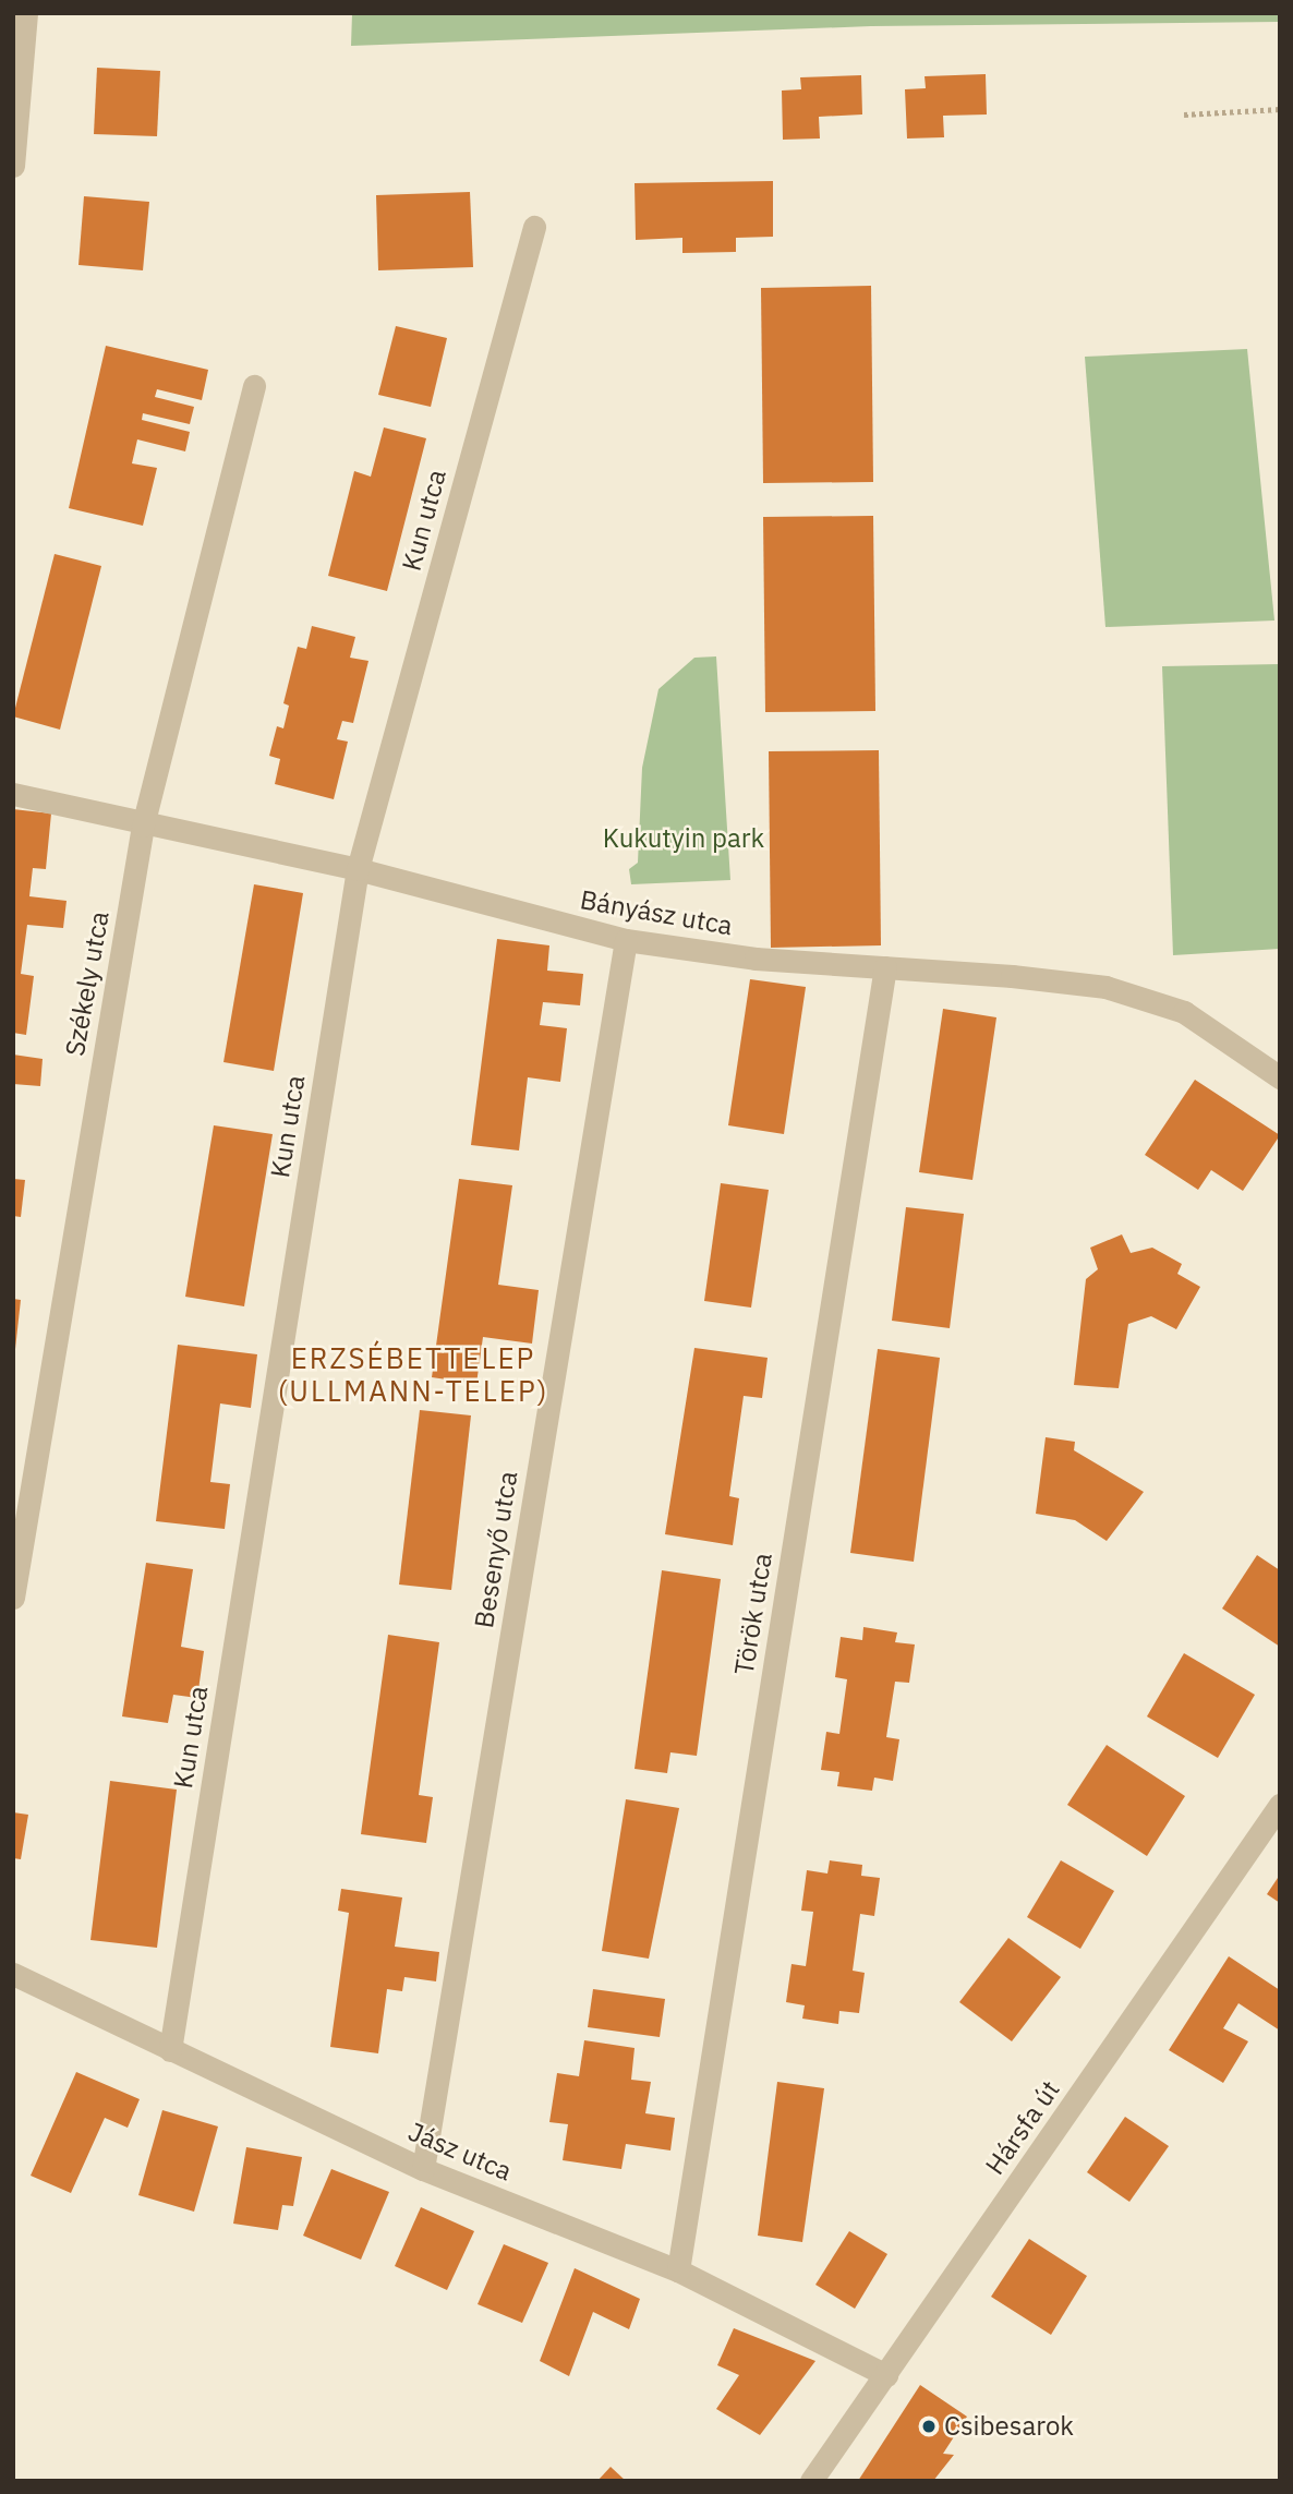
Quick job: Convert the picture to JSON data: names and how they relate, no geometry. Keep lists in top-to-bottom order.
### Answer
{
  "streets": {
    "street": [
      "Kun utca",
      "Bányász utca",
      "Székely utca",
      "Besenyő utca",
      "Török utca",
      "Hársfa út",
      "Jász utca"
    ]
  },
  "crossings": [
    ["Kun utca", "Bányász utca"],
    ["Kun utca", "Jász utca"],
    ["Bányász utca", "Székely utca"],
    ["Bányász utca", "Besenyő utca"],
    ["Bányász utca", "Török utca"],
    ["Besenyő utca", "Jász utca"],
    ["Török utca", "Jász utca"],
    ["Hársfa út", "Jász utca"]
  ],
  "districts": ["ERZSÉBETTELEP (ULLMANN-TELEP)"],
  "parks": ["Kukutyin park"],
  "places": ["Csibesarok"]
}
